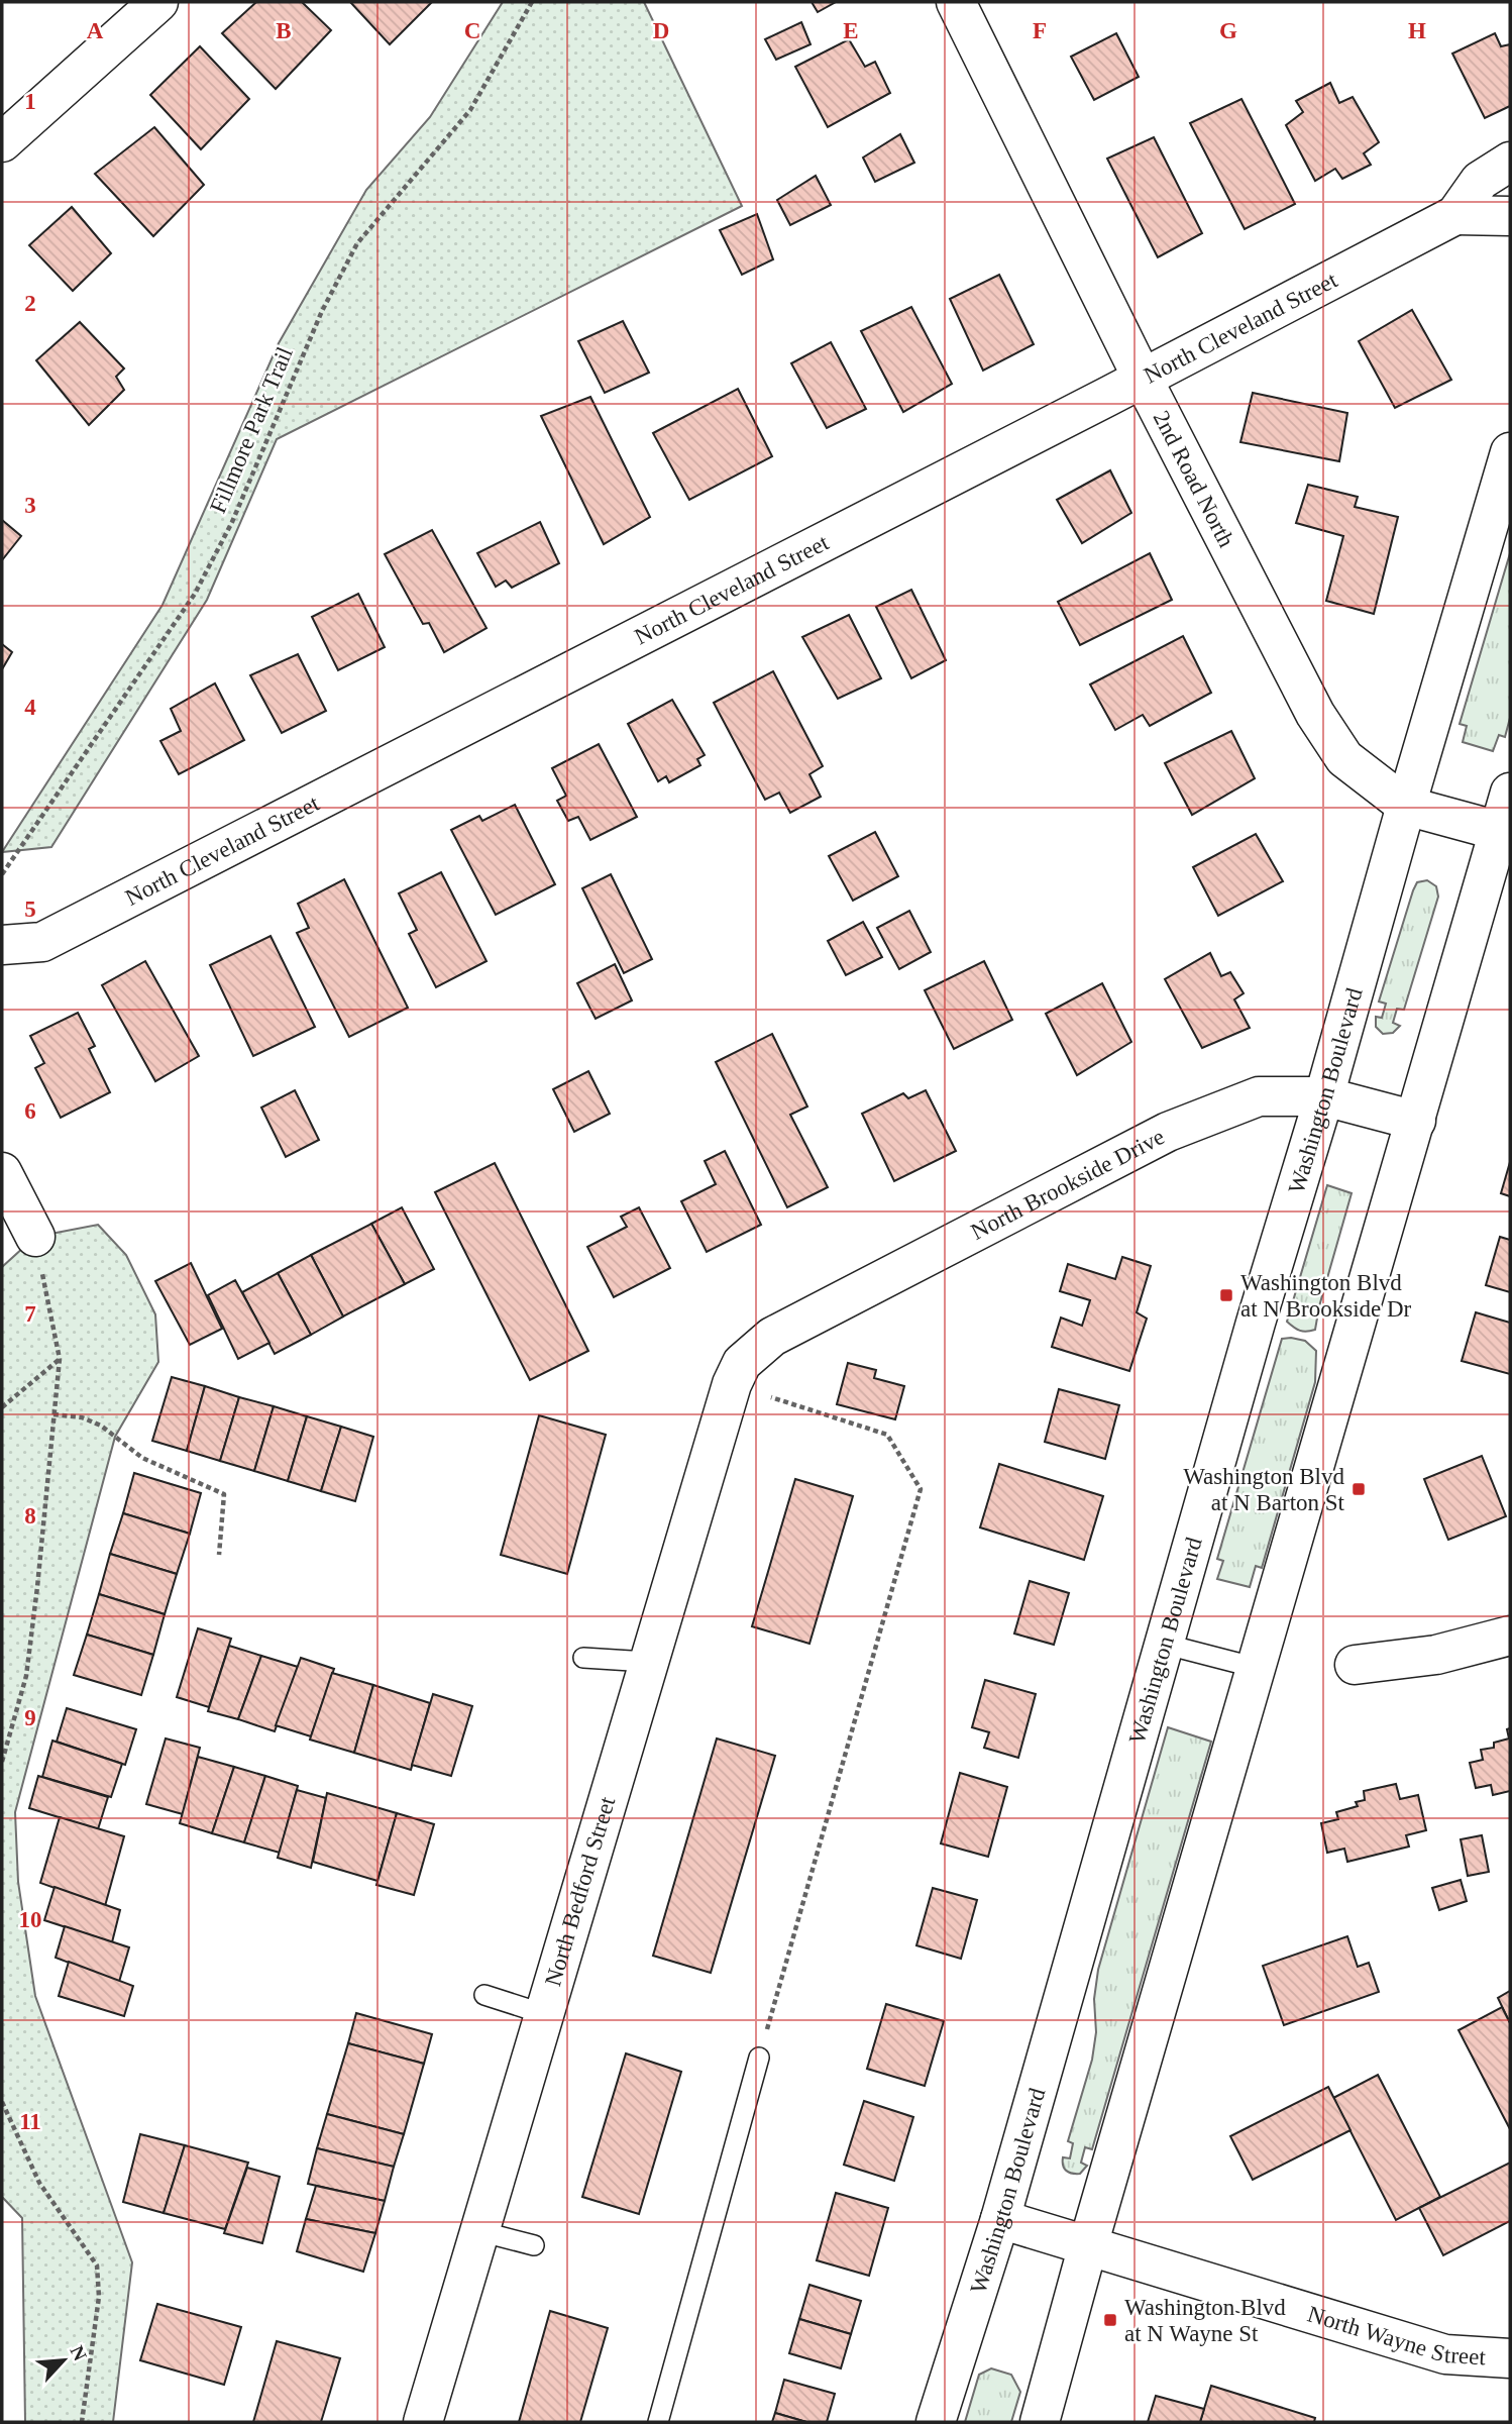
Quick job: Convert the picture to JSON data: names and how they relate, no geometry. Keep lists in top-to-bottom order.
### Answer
{
  "streets": {
    "street": [
      "North Cleveland Street",
      "2nd Road North",
      "Washington Boulevard",
      "North Brookside Drive",
      "North Bedford Street",
      "North Wayne Street"
    ],
    "path": ["Fillmore Park Trail"]
  },
  "crossings": [
    ["North Cleveland Street", "2nd Road North"],
    ["2nd Road North", "Washington Boulevard"],
    ["Washington Boulevard", "North Brookside Drive"],
    ["Washington Boulevard", "North Wayne Street"],
    ["North Brookside Drive", "North Bedford Street"]
  ],
  "places": {
    "transit": ["Washington Blvd at N Brookside Dr", "Washington Blvd at N Barton St", "Washington Blvd at N Wayne St"]
  },
  "north": "top right",
  "grid": {
    "columns": [
      "A",
      "B",
      "C",
      "D",
      "E",
      "F",
      "G",
      "H"
    ],
    "rows": [
      "1",
      "2",
      "3",
      "4",
      "5",
      "6",
      "7",
      "8",
      "9",
      "10",
      "11"
    ]
  }
}
